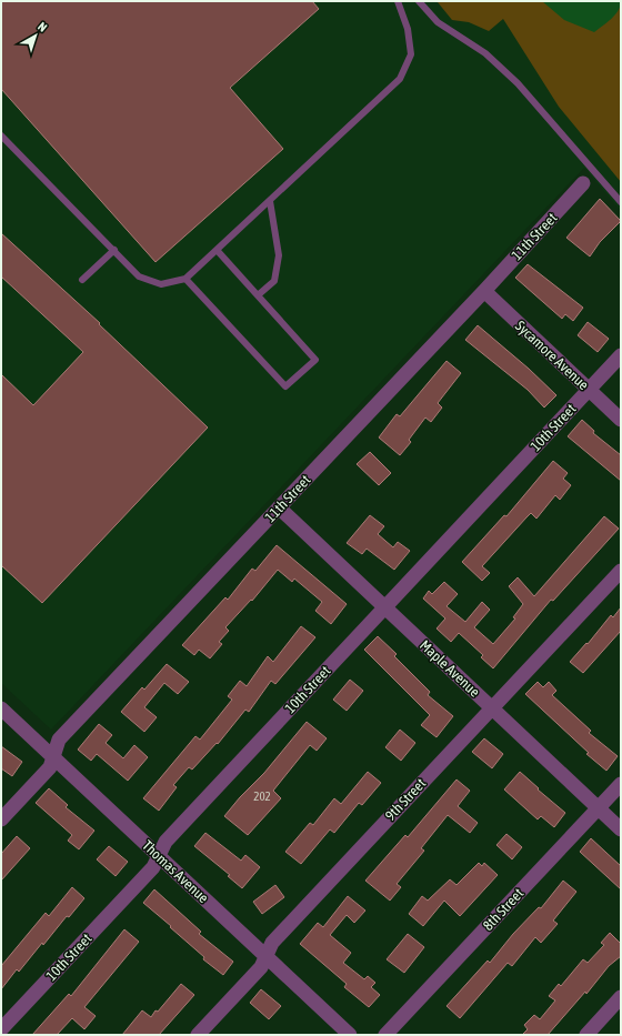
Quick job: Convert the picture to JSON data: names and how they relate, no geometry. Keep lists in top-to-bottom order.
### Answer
{
  "streets": {
    "street": [
      "11th Street",
      "Sycamore Avenue",
      "10th Street",
      "Maple Avenue",
      "9th Street",
      "Thomas Avenue",
      "8th Street"
    ]
  },
  "crossings": [
    ["11th Street", "Sycamore Avenue"],
    ["11th Street", "Maple Avenue"],
    ["11th Street", "Thomas Avenue"],
    ["Sycamore Avenue", "10th Street"],
    ["10th Street", "Maple Avenue"],
    ["10th Street", "Thomas Avenue"],
    ["Maple Avenue", "9th Street"],
    ["Maple Avenue", "8th Street"],
    ["9th Street", "Thomas Avenue"]
  ],
  "house_numbers": ["202"],
  "north": "top right"
}
